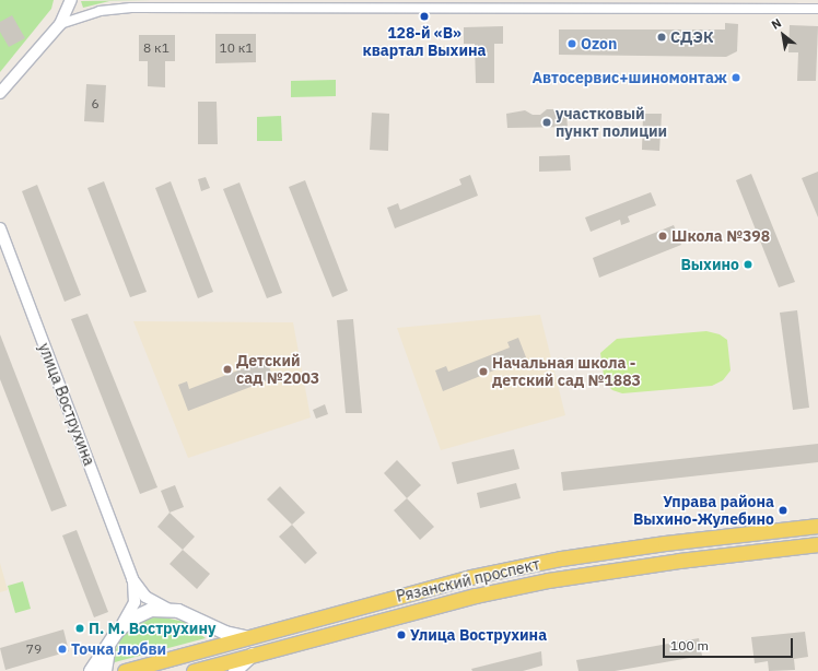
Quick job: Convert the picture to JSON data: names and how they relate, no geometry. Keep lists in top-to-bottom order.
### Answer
{
  "streets": {
    "main road": ["Рязанский проспект"],
    "street": ["улица Вострухина"]
  },
  "places": [
    "128-й «В» квартал Выхина",
    "СДЭК",
    "Ozon",
    "Автосервис+шиномонтаж",
    "участковый пункт полиции",
    "Школа №398",
    "Выхино",
    "Детский сад №2003",
    "Начальная школа - детский сад №1883",
    "Управа района Выхино-Жулебино",
    "П. М. Вострухину",
    "Улица Вострухина",
    "Точка любви"
  ],
  "house_numbers": [
    "8 к1",
    "10 к1",
    "6",
    "79"
  ],
  "scale_bar": "100 m",
  "north": "top left"
}
